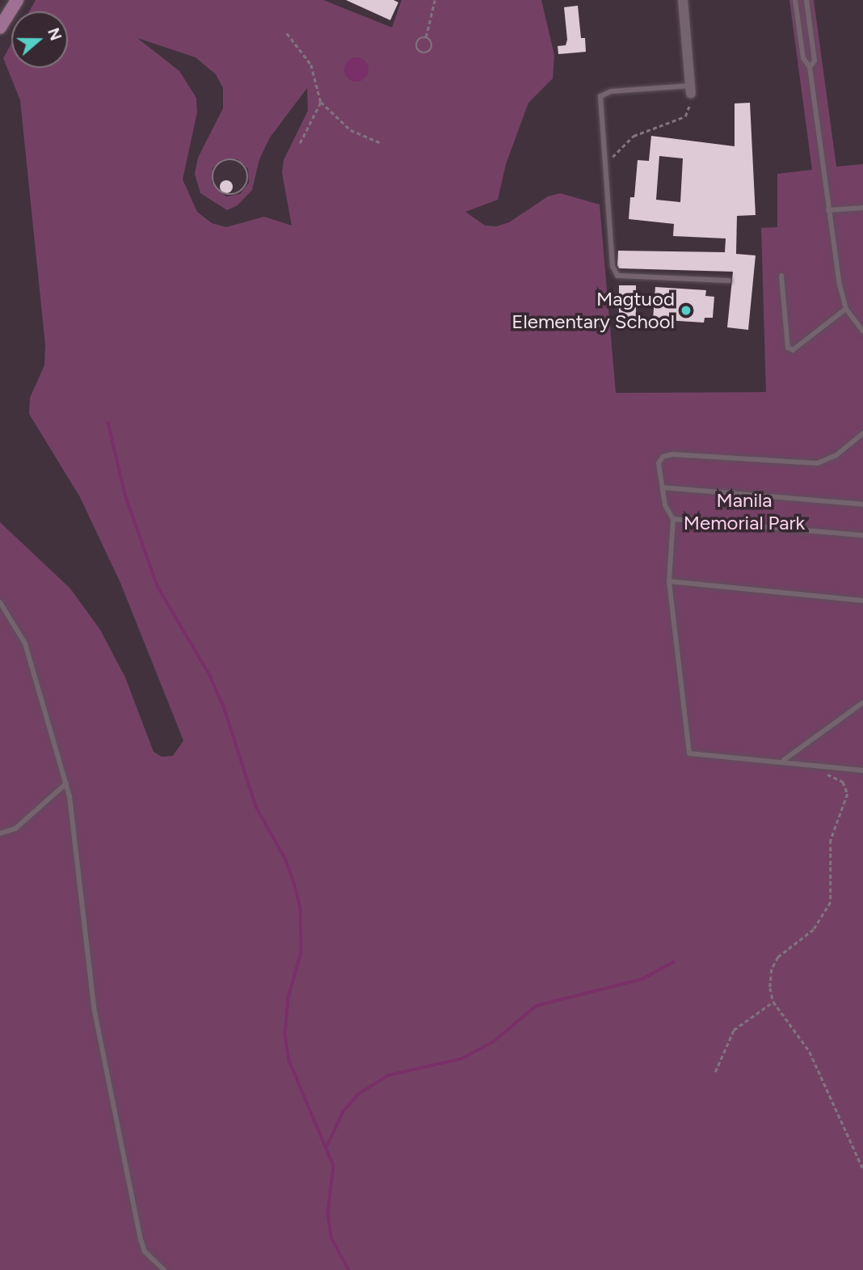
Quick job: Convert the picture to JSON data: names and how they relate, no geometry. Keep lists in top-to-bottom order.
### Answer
{
  "parks": ["Manila Memorial Park"],
  "places": ["Magtuod Elementary School"],
  "north": "right"
}
